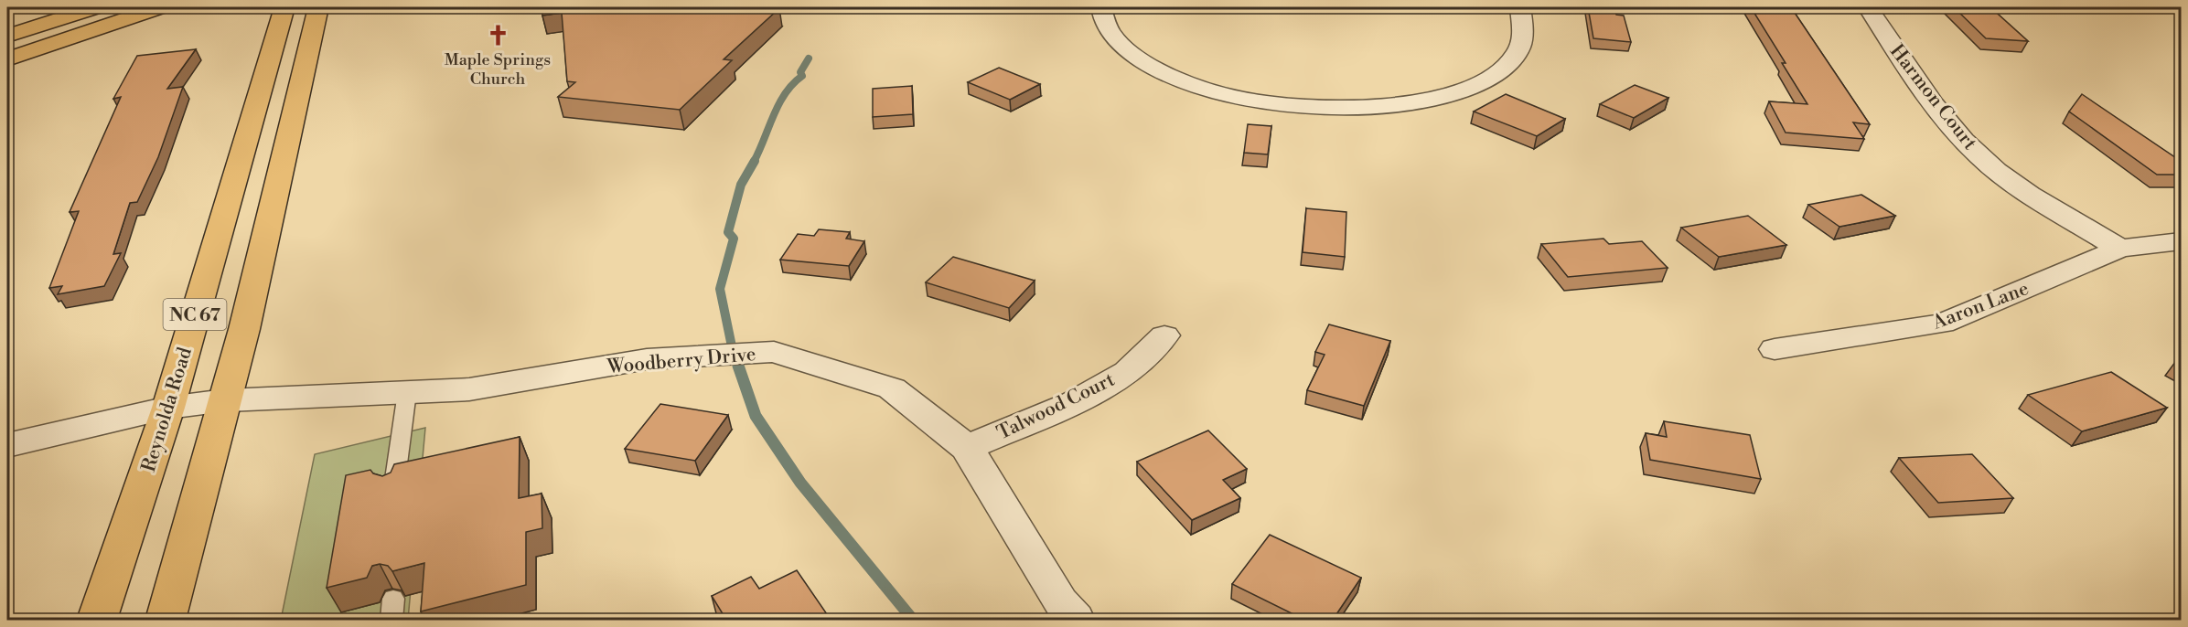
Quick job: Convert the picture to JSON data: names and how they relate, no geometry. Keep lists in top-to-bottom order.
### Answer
{
  "streets": {
    "main road": ["NC 67", "Reynolda Road"],
    "street": [
      "Harmon Court",
      "Aaron Lane",
      "Woodberry Drive",
      "Talwood Court"
    ]
  },
  "crossings": [
    ["Harmon Court", "Aaron Lane"],
    ["NC 67", "Woodberry Drive"],
    ["Woodberry Drive", "Talwood Court"],
    ["Woodberry Drive", "Reynolda Road"]
  ],
  "places": {
    "church": ["Maple Springs Church"]
  }
}
